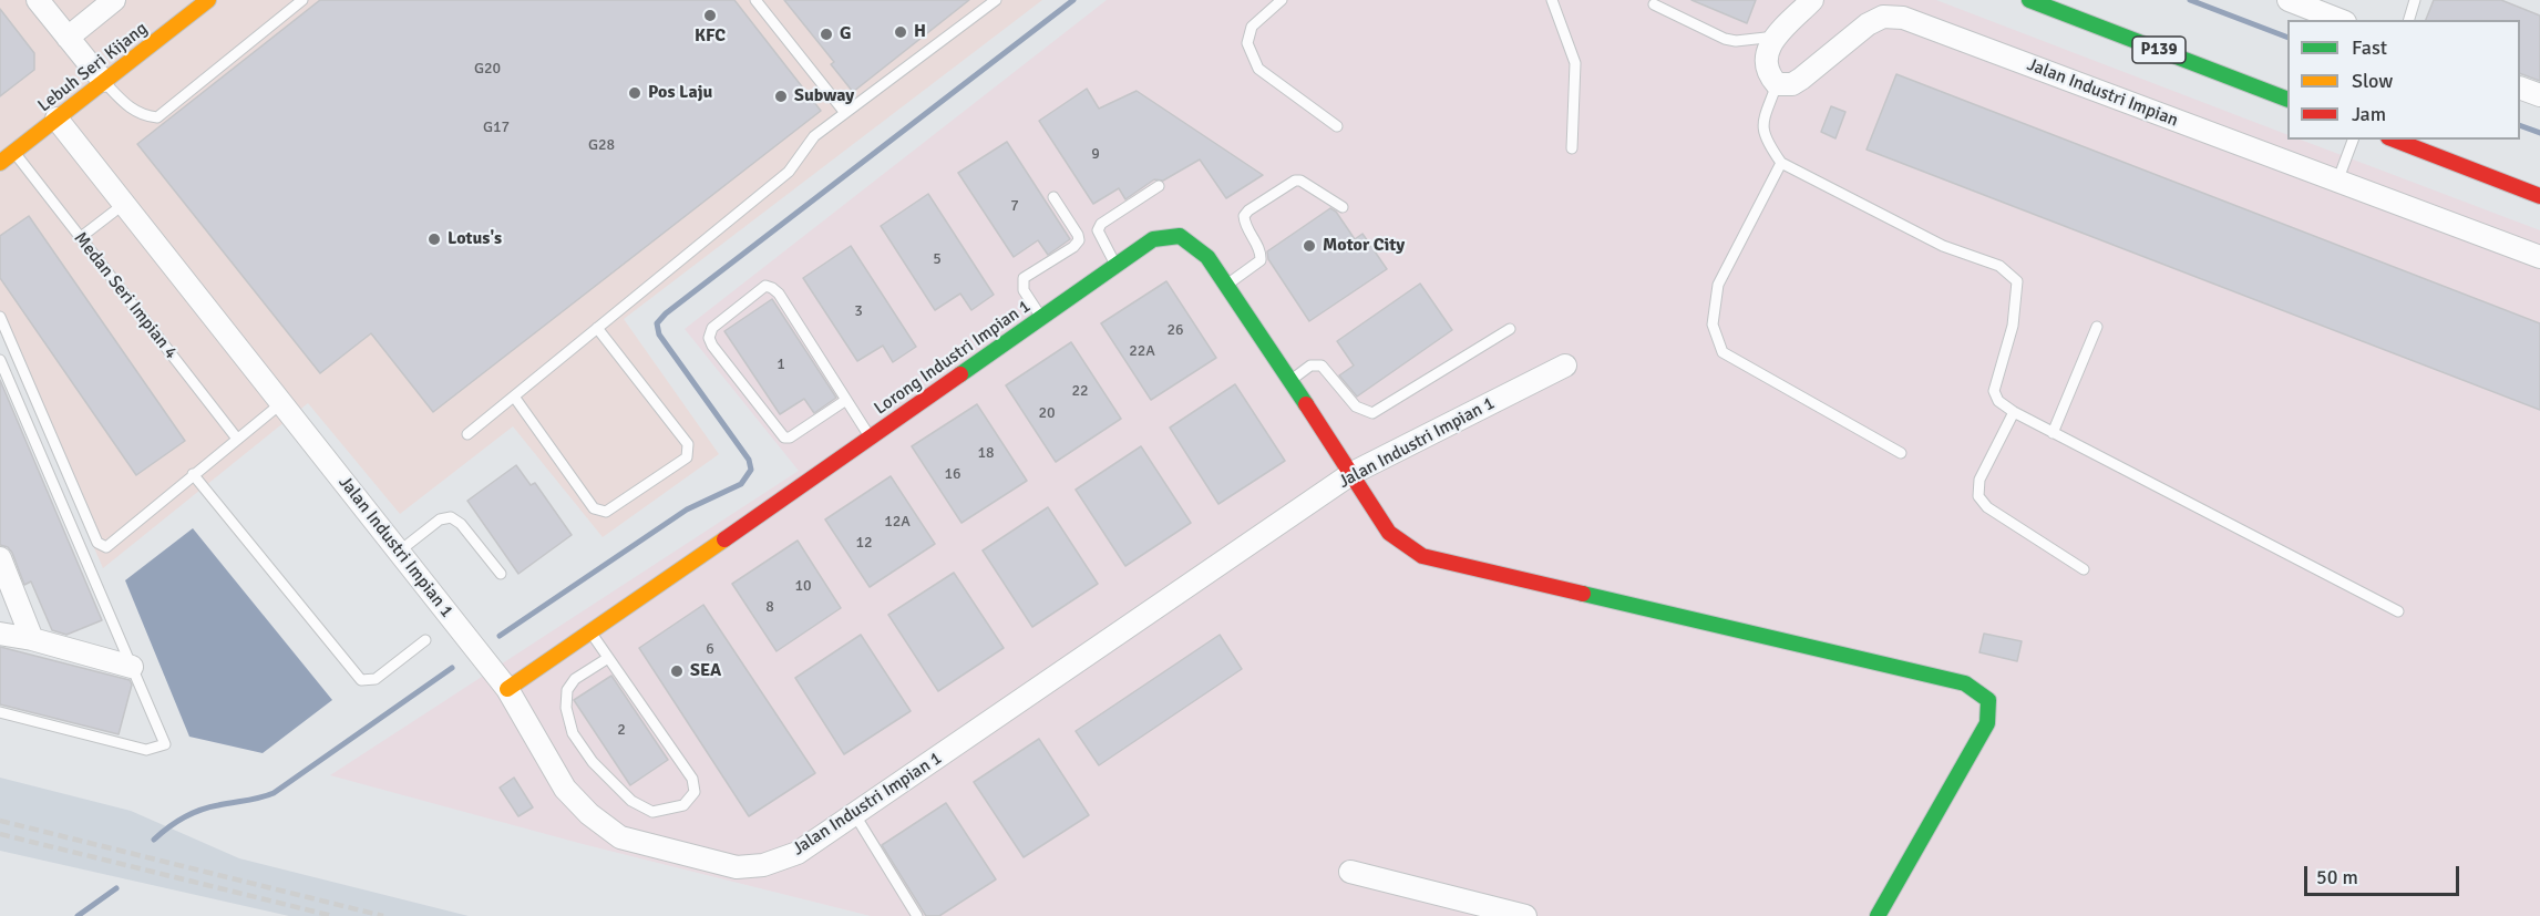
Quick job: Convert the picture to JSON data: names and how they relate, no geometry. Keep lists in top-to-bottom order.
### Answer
{
  "streets": {
    "street": [
      "P139",
      "Lebuh Seri Kijang",
      "Jalan Industri Impian",
      "Lorong Industri Impian 1",
      "Jalan Industri Impian 1"
    ],
    "lane": ["Medan Seri Impian 4"]
  },
  "crossings": [
    ["Lebuh Seri Kijang", "Medan Seri Impian 4"],
    ["Lebuh Seri Kijang", "Jalan Industri Impian 1"],
    ["Lorong Industri Impian 1", "Jalan Industri Impian 1"]
  ],
  "places": [
    "KFC",
    "H",
    "G",
    "Pos Laju",
    "Subway",
    "Lotus's",
    "Motor City",
    "SEA"
  ],
  "house_numbers": [
    "G20",
    "G17",
    "G28",
    "9",
    "7",
    "5",
    "3",
    "26",
    "22A",
    "1",
    "22",
    "20",
    "18",
    "16",
    "12A",
    "12",
    "10",
    "8",
    "6",
    "2"
  ],
  "legend": ["Fast", "Slow", "Jam"],
  "scale_bar": "50 m"
}
